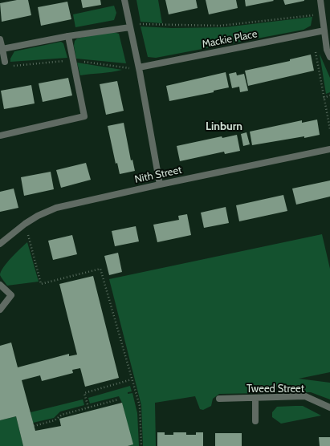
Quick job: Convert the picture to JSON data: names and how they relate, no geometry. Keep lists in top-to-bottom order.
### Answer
{
  "streets": {
    "street": ["Mackie Place", "Nith Street", "Tweed Street"]
  },
  "districts": ["Linburn"]
}
